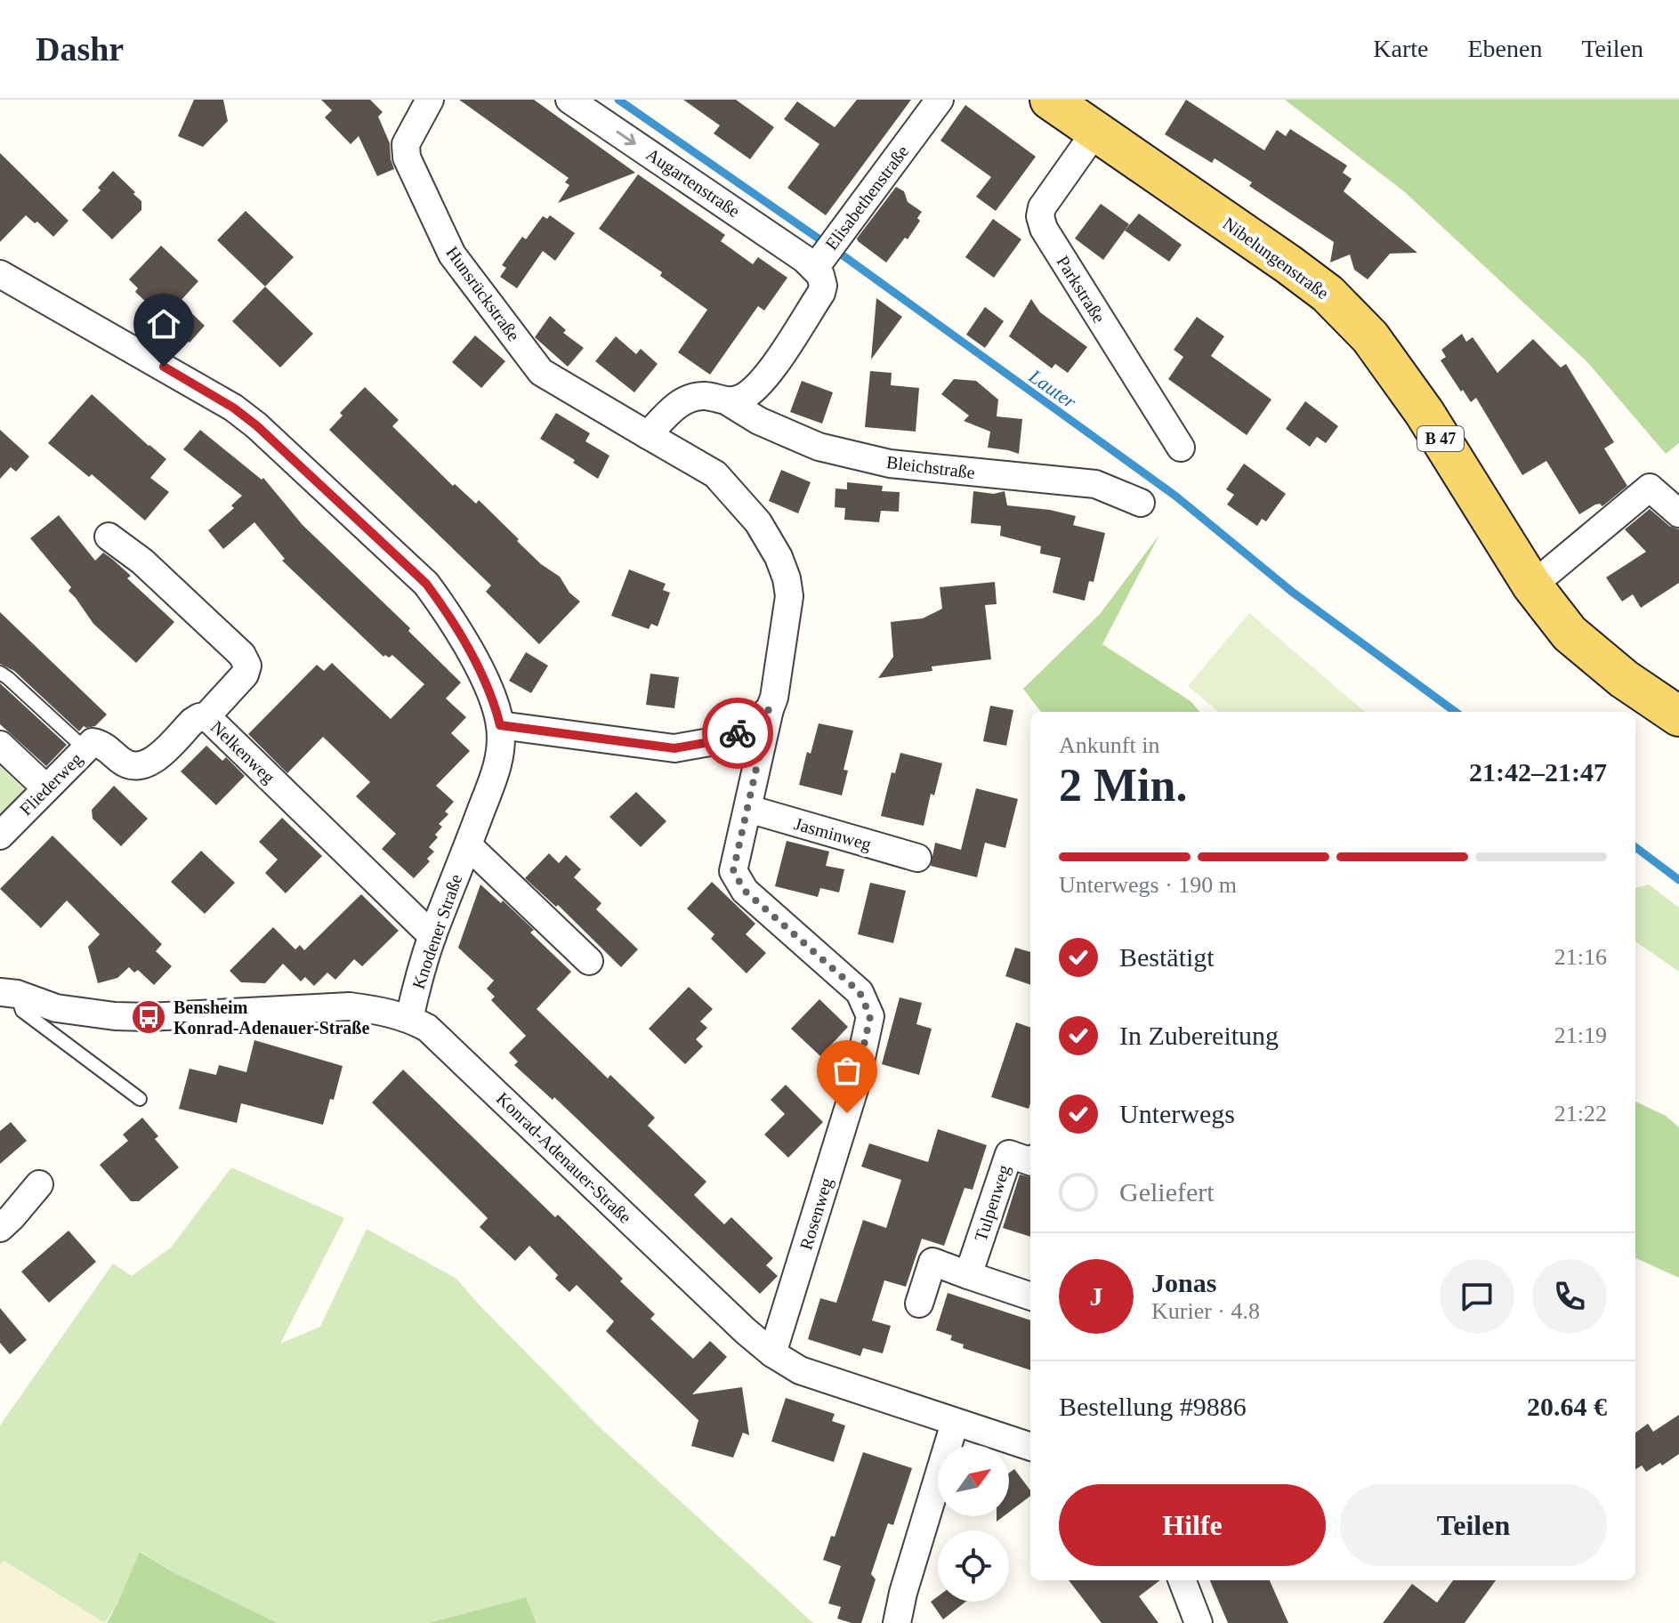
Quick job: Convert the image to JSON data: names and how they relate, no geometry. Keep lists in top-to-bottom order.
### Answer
{
  "streets": {
    "main road": ["Nibelungenstraße", "B 47"],
    "street": [
      "Augartenstraße",
      "Elisabethenstraße",
      "Parkstraße",
      "Hunsrückstraße",
      "Bleichstraße",
      "Nelkenweg",
      "Fliederweg",
      "Jasminweg",
      "Knodener Straße",
      "Konrad-Adenauer-Straße",
      "Tulpenweg",
      "Rosenweg"
    ]
  },
  "crossings": [
    ["Augartenstraße", "Elisabethenstraße"],
    ["Elisabethenstraße", "Bleichstraße"],
    ["Nibelungenstraße", "Parkstraße"],
    ["Hunsrückstraße", "Rosenweg"],
    ["Nelkenweg", "Fliederweg"],
    ["Nelkenweg", "Knodener Straße"],
    ["Jasminweg", "Rosenweg"],
    ["Knodener Straße", "Konrad-Adenauer-Straße"],
    ["Konrad-Adenauer-Straße", "Rosenweg"]
  ],
  "one_way": ["Augartenstraße"],
  "water": ["Lauter"],
  "places": {
    "bus stop": ["Bensheim Konrad-Adenauer-Straße"]
  },
  "north": "top right",
  "page": {
    "header": "Dashr",
    "nav": ["Karte", "Ebenen", "Teilen"],
    "heading": ["2 Min.", "Ankunft in", "21:42–21:47"],
    "panel": [
      "Jonas",
      "Kurier · 4.8",
      "Bestellung #9886",
      "20.64 €"
    ],
    "bar": "Unterwegs · 190 m",
    "list": [
      ["Bestätigt", "21:16"],
      ["In Zubereitung", "21:19"],
      ["Unterwegs", "21:22"],
      "Geliefert"
    ],
    "round": "J",
    "buttons": ["Hilfe", "Teilen"]
  }
}
